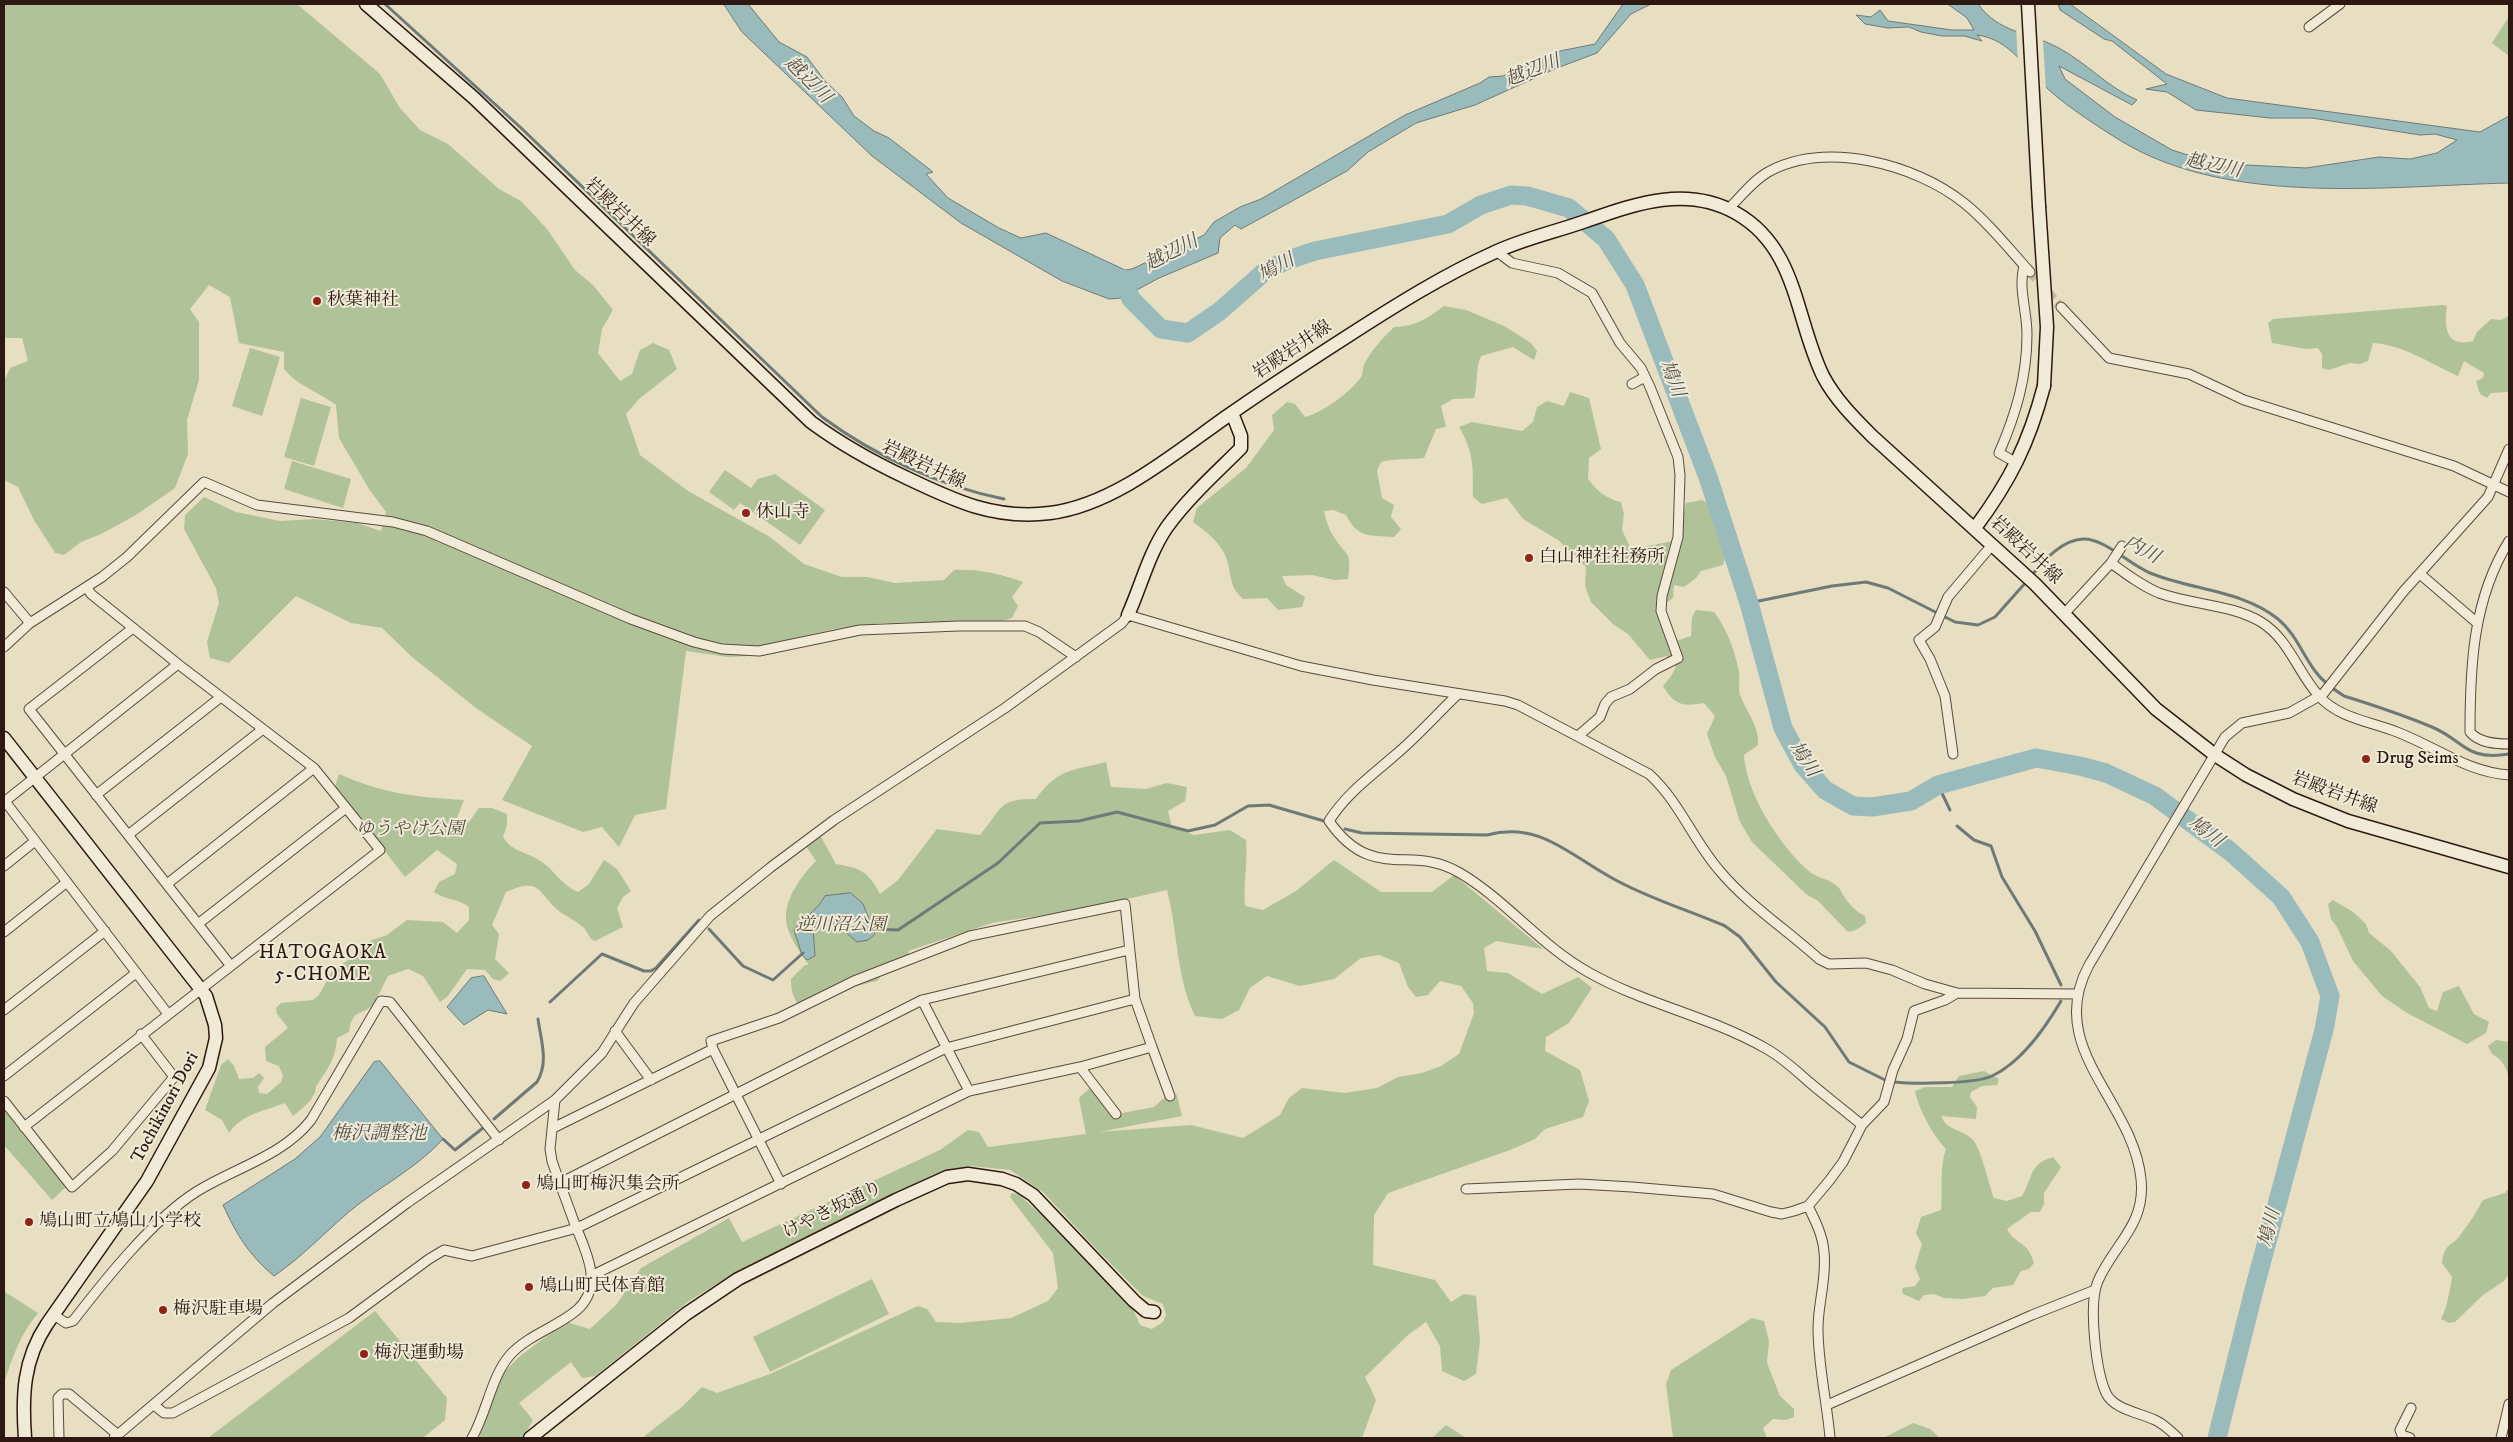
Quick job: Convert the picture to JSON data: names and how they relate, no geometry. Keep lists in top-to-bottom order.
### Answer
{
  "streets": {
    "main road": ["岩殿岩井線", "Tochikinori Dori", "けやき坂通り"]
  },
  "districts": ["HATOGAOKA 5-CHOME"],
  "water": [
    "越辺川",
    "鳩川",
    "内川",
    "梅沢調整池"
  ],
  "parks": ["ゆうやけ公園", "逆川沼公園"],
  "places": [
    "秋葉神社",
    "休山寺",
    "白山神社社務所",
    "Drug Seims",
    "鳩山町梅沢集会所",
    "鳩山町立鳩山小学校",
    "鳩山町民体育館",
    "梅沢駐車場",
    "梅沢運動場"
  ]
}
